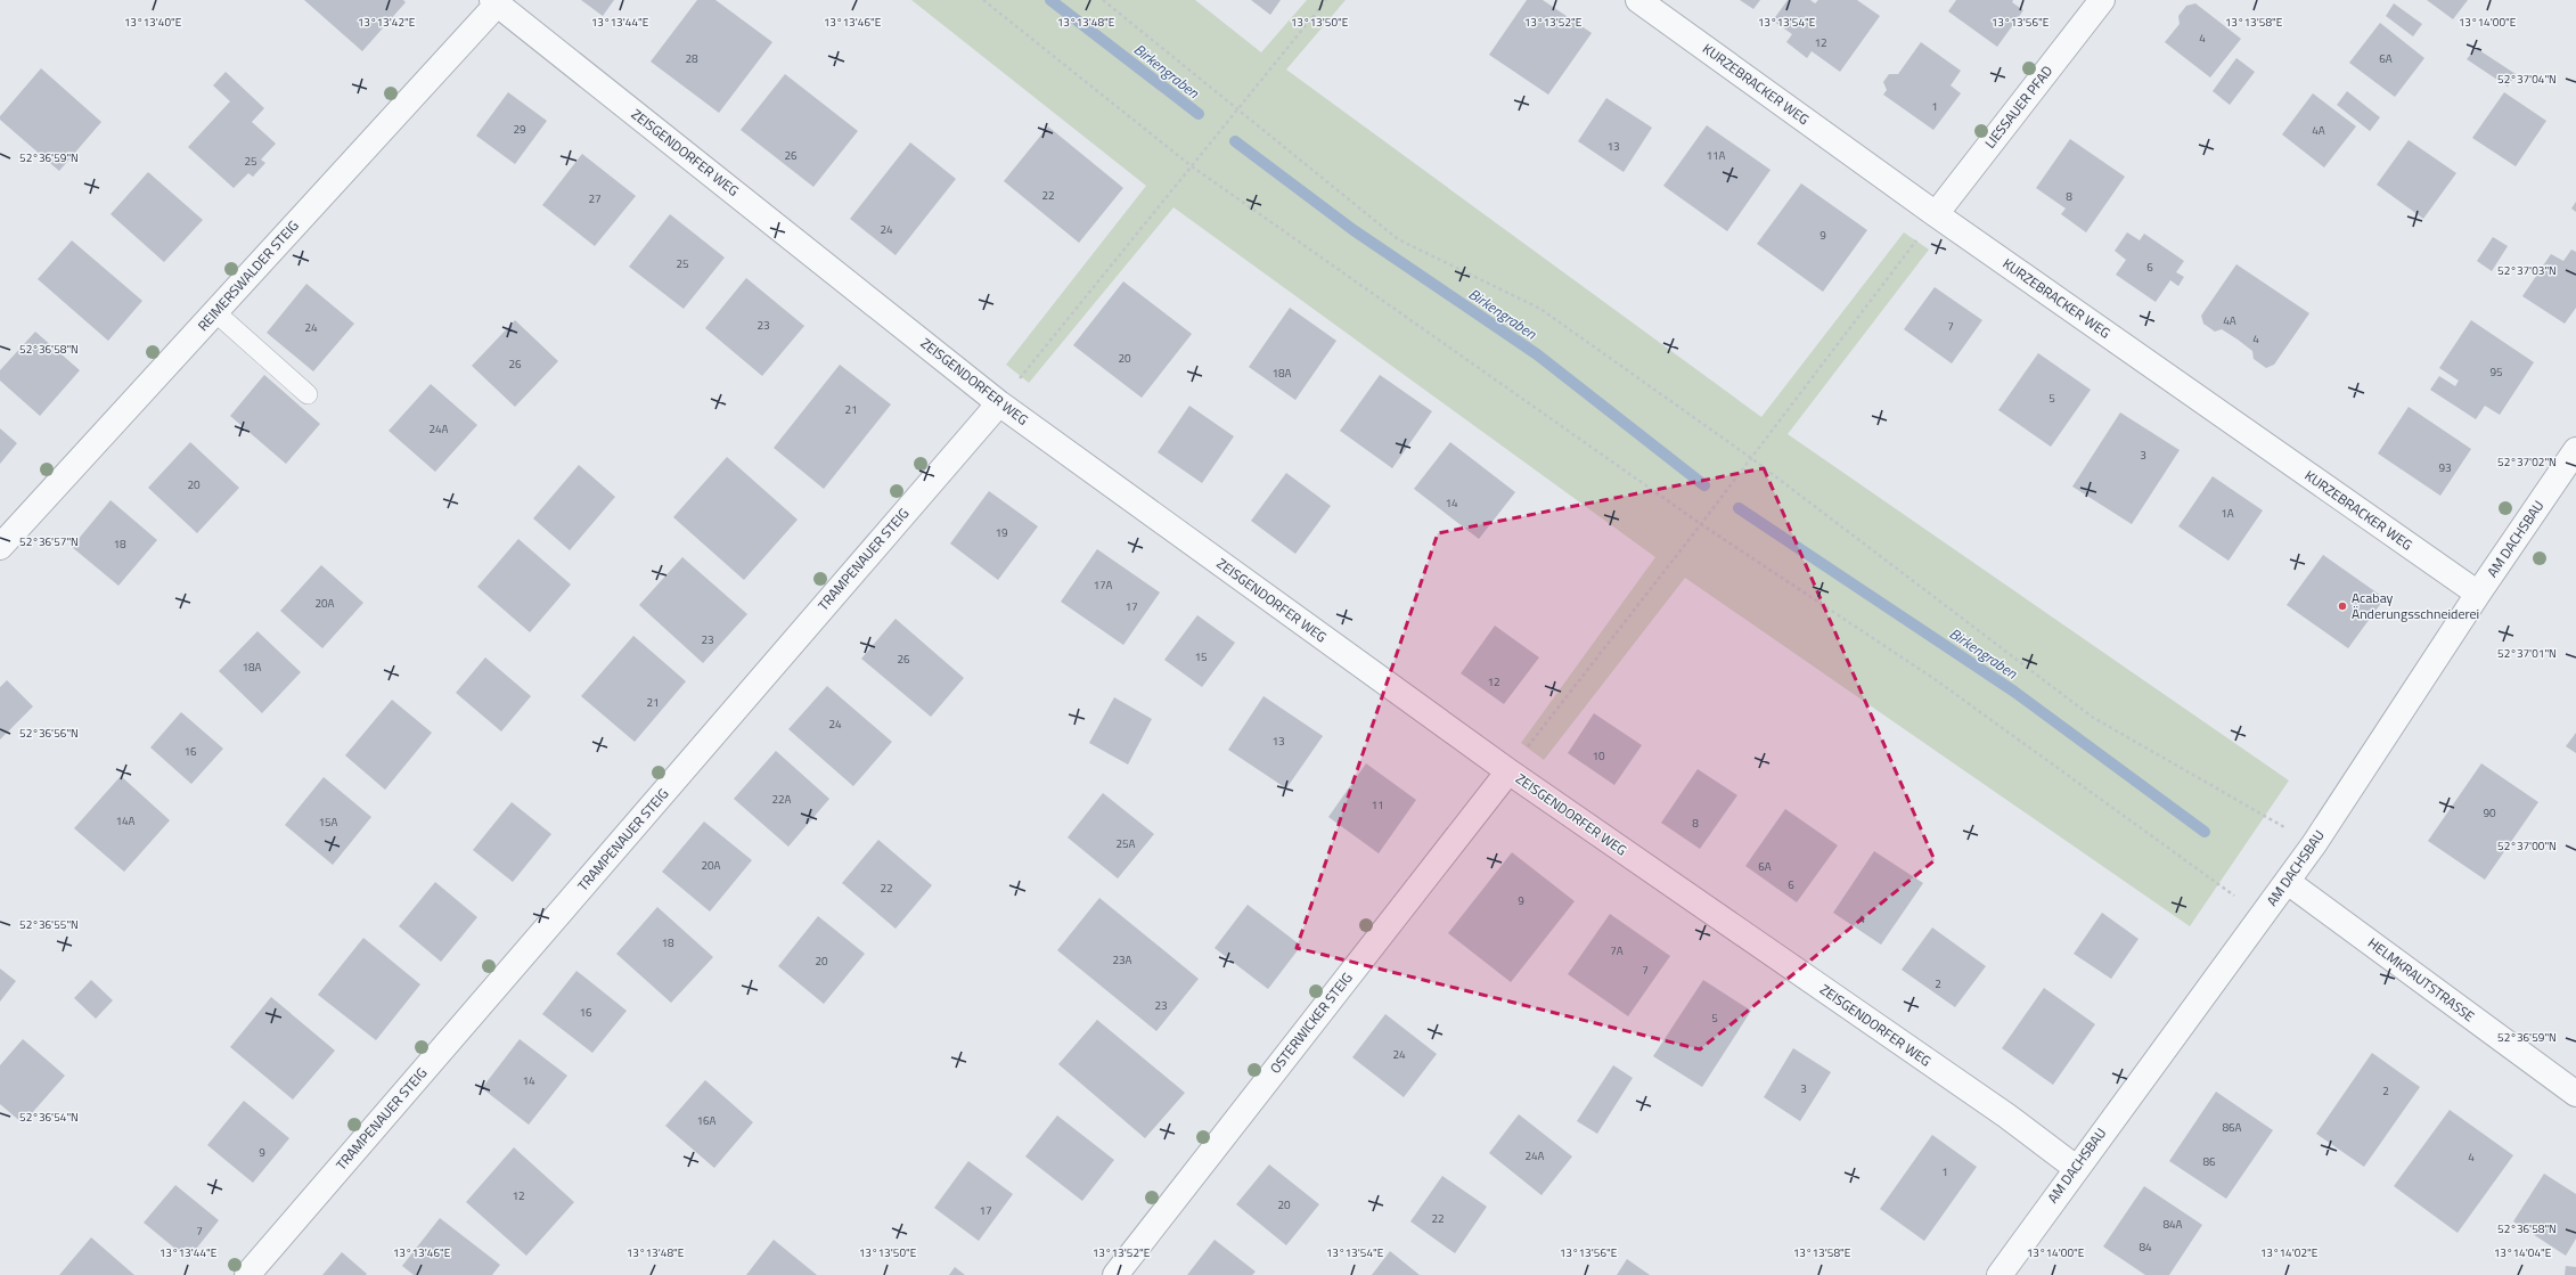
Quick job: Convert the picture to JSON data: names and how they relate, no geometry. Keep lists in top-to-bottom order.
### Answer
{
  "streets": {
    "street": [
      "KURZEBRACKER WEG",
      "LIESSAUER PFAD",
      "ZEISGENDORFER WEG",
      "REIMERSWALDER STEIG",
      "AM DACHSBAU",
      "TRAMPENAUER STEIG",
      "HELMKRAUTSTRASSE",
      "OSTERWICKER STEIG"
    ]
  },
  "crossings": [
    ["KURZEBRACKER WEG", "LIESSAUER PFAD"],
    ["KURZEBRACKER WEG", "AM DACHSBAU"],
    ["ZEISGENDORFER WEG", "REIMERSWALDER STEIG"],
    ["ZEISGENDORFER WEG", "AM DACHSBAU"],
    ["ZEISGENDORFER WEG", "TRAMPENAUER STEIG"],
    ["ZEISGENDORFER WEG", "OSTERWICKER STEIG"],
    ["AM DACHSBAU", "HELMKRAUTSTRASSE"]
  ],
  "water": ["Birkengraben"],
  "places": ["Acabay Änderungsschneiderei"],
  "house_numbers": [
    "4",
    "12",
    "28",
    "6A",
    "1",
    "29",
    "4A",
    "13",
    "26",
    "11A",
    "25",
    "22",
    "8",
    "27",
    "24",
    "9",
    "25",
    "6",
    "4A",
    "23",
    "7",
    "24",
    "4",
    "20",
    "26",
    "95",
    "18A",
    "5",
    "21",
    "24A",
    "3",
    "93",
    "20",
    "14",
    "1A",
    "19",
    "18",
    "17A",
    "20A",
    "17",
    "23",
    "15",
    "26",
    "18A",
    "12",
    "21",
    "24",
    "13",
    "16",
    "10",
    "22A",
    "11",
    "90",
    "14A",
    "15A",
    "8",
    "25A",
    "20A",
    "6A",
    "6",
    "22",
    "9",
    "4",
    "18",
    "7A",
    "23A",
    "20",
    "7",
    "2",
    "23",
    "16",
    "5",
    "24",
    "14",
    "3",
    "2",
    "16A",
    "86A",
    "9",
    "24A",
    "4",
    "86",
    "1",
    "12",
    "20",
    "17",
    "22",
    "84A",
    "7",
    "84"
  ],
  "coordinates": [
    "13°13'40\"E",
    "13°13'42\"E",
    "13°13'44\"E",
    "13°13'46\"E",
    "13°13'48\"E",
    "13°13'50\"E",
    "13°13'52\"E",
    "13°13'54\"E",
    "13°13'56\"E",
    "13°13'58\"E",
    "13°14'00\"E",
    "52°37'04\"N",
    "52°36'59\"N",
    "52°37'03\"N",
    "52°36'58\"N",
    "52°37'02\"N",
    "52°36'57\"N",
    "52°37'01\"N",
    "52°36'56\"N",
    "52°37'00\"N",
    "52°36'55\"N",
    "52°36'54\"N",
    "13°14'02\"E",
    "13°14'04\"E"
  ]
}
